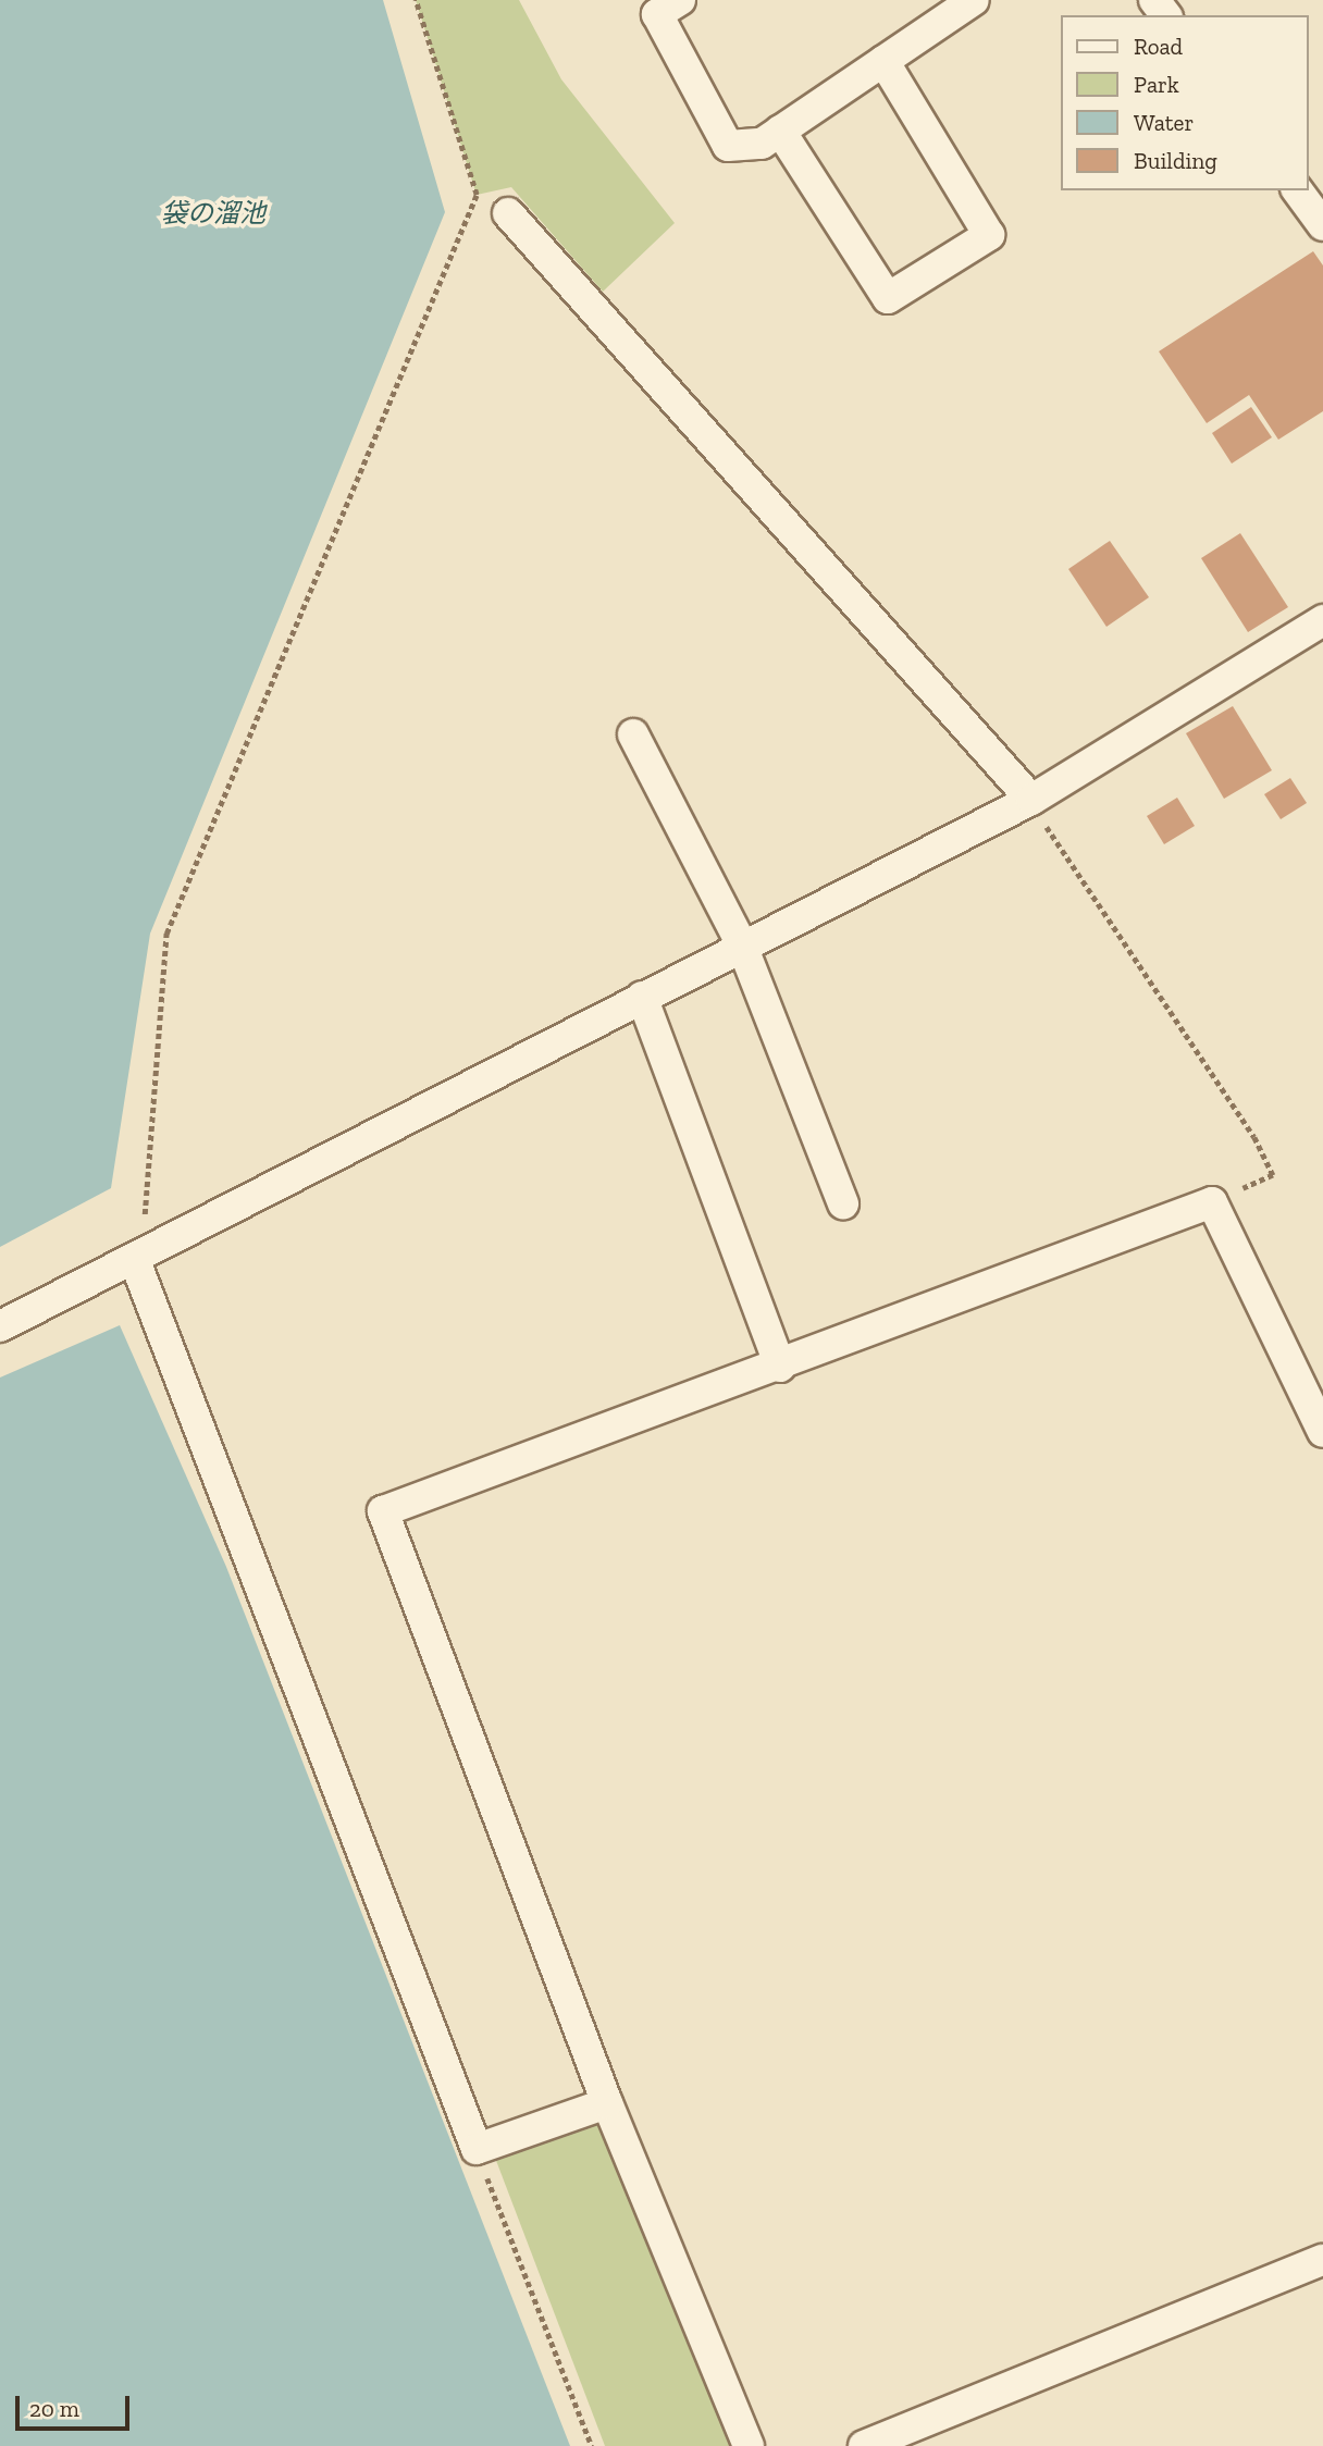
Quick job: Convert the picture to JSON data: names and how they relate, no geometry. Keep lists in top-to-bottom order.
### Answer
{
  "water": ["袋の溜池"],
  "legend": [
    "Road",
    "Park",
    "Water",
    "Building"
  ],
  "scale_bar": "20 m"
}
